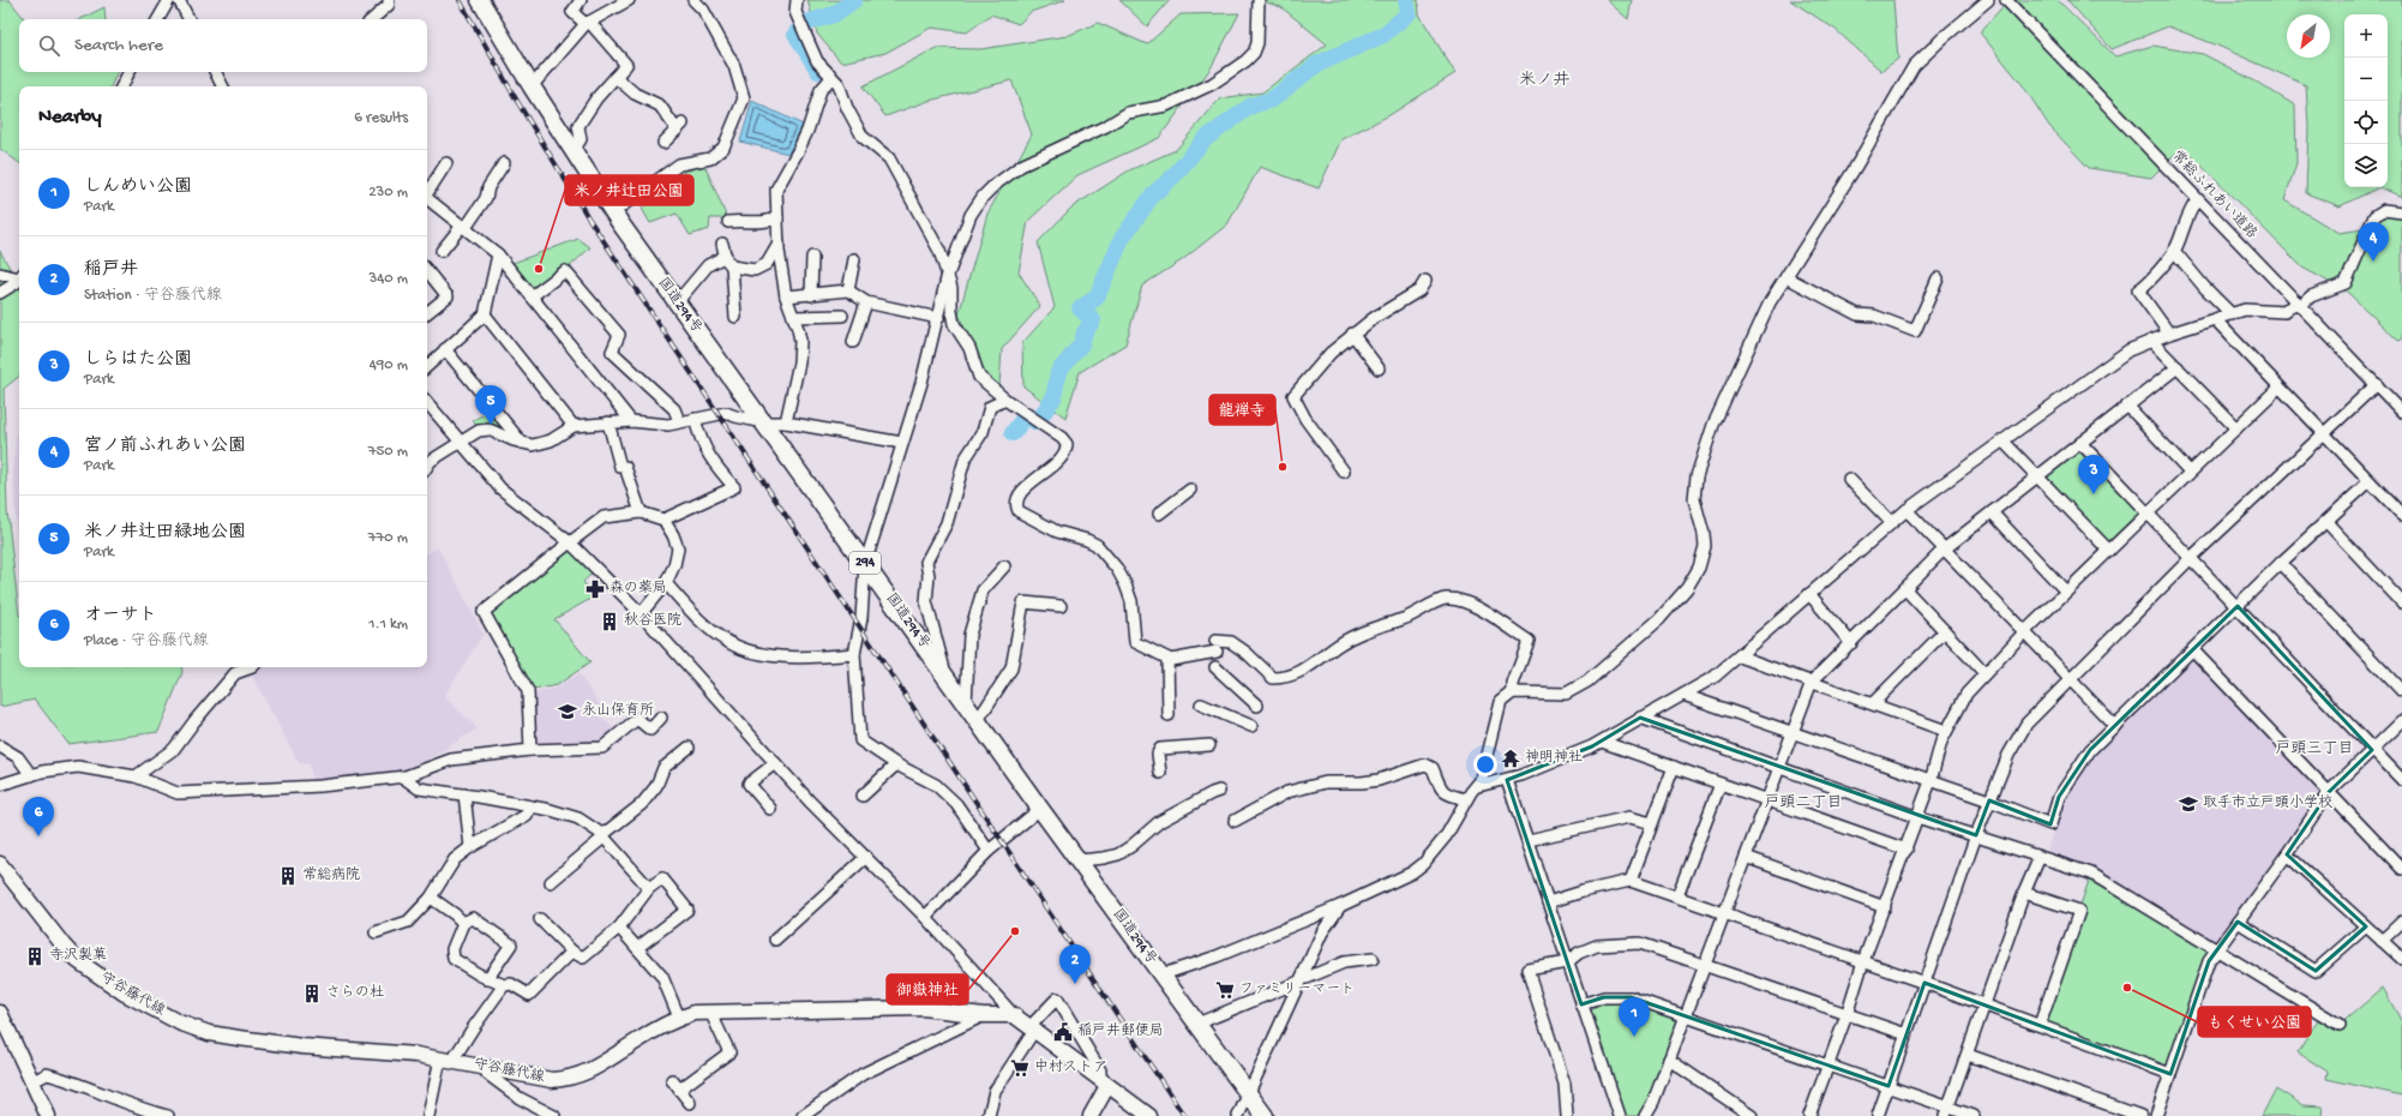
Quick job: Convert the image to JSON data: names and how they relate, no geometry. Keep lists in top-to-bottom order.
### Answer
{
  "streets": {
    "highway": ["国道294号", "294"],
    "main road": ["守谷藤代線"],
    "street": ["常総ふれあい道路"]
  },
  "districts": ["米ノ井", "戸頭三丁目", "戸頭二丁目"],
  "places": {
    "other": [
      "米ノ井辻田公園",
      "龍禅寺",
      "御嶽神社",
      "もくせい公園"
    ],
    "pharmacy": ["森の薬局"],
    "building": [
      "秋谷医院",
      "常総病院",
      "寺沢製菓",
      "さらの杜"
    ],
    "school or university": ["永山保育所", "取手市立戸頭小学校"],
    "temple": ["神明神社"],
    "supermarket": ["ファミリーマート", "中村ストア"],
    "public building": ["稲戸井郵便局"]
  },
  "north": "bottom left",
  "page": {
    "map_buttons": ["+", "−"],
    "search": "Search here",
    "heading": ["Nearby", "6 results"],
    "list": [
      {
        "mark": "1",
        "name": "しんめい公園",
        "note": "Park",
        "value": "230 m"
      },
      {
        "mark": "2",
        "name": "稲戸井",
        "note": "Station · 守谷藤代線",
        "value": "340 m"
      },
      {
        "mark": "3",
        "name": "しらはた公園",
        "note": "Park",
        "value": "490 m"
      },
      {
        "mark": "4",
        "name": "宮ノ前ふれあい公園",
        "note": "Park",
        "value": "750 m"
      },
      {
        "mark": "5",
        "name": "米ノ井辻田緑地公園",
        "note": "Park",
        "value": "770 m"
      },
      {
        "mark": "6",
        "name": "オーサト",
        "note": "Place · 守谷藤代線",
        "value": "1.1 km"
      }
    ],
    "pins": [
      "4",
      "5",
      "3",
      "6",
      "2",
      "1"
    ]
  }
}
